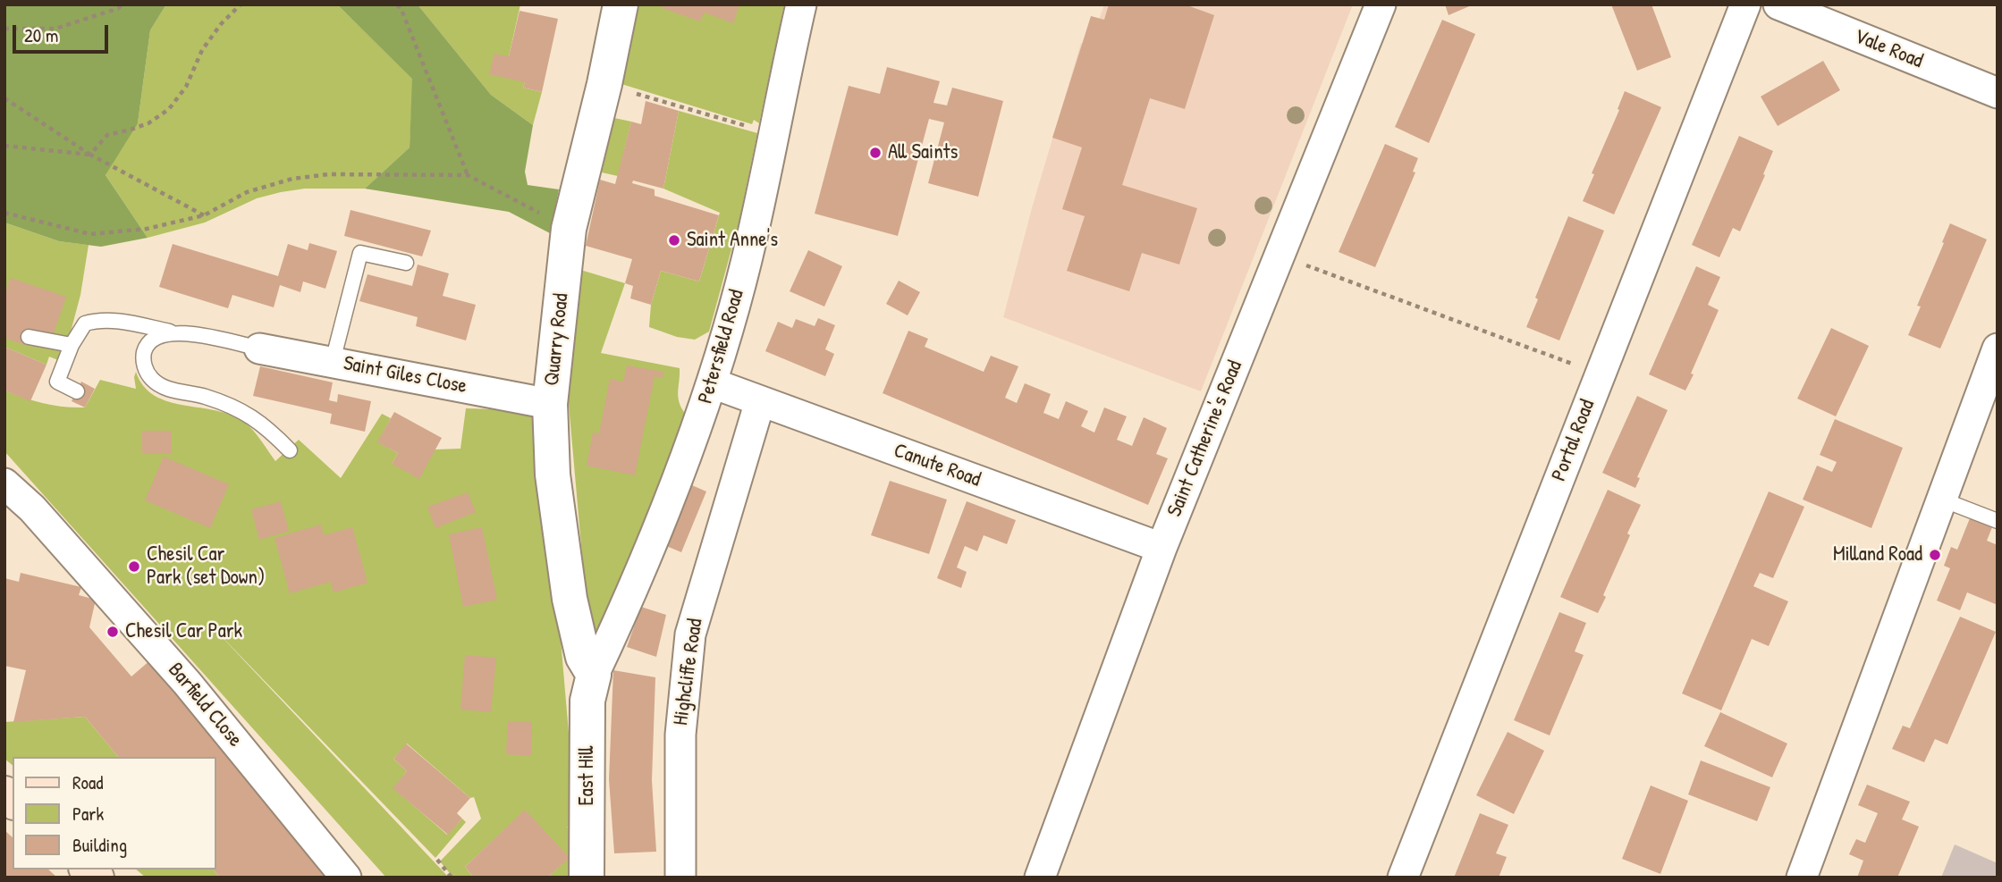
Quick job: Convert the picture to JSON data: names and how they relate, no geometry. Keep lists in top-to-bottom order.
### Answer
{
  "streets": {
    "street": [
      "Vale Road",
      "Quarry Road",
      "Petersfield Road",
      "Saint Giles Close",
      "Saint Catherine's Road",
      "Portal Road",
      "Canute Road",
      "Highcliffe Road",
      "Barfield Close",
      "East Hill"
    ]
  },
  "crossings": [
    ["Quarry Road", "Petersfield Road"],
    ["Quarry Road", "Saint Giles Close"],
    ["Quarry Road", "East Hill"],
    ["Petersfield Road", "Canute Road"],
    ["Petersfield Road", "East Hill"],
    ["Saint Catherine's Road", "Canute Road"],
    ["Canute Road", "Highcliffe Road"]
  ],
  "places": [
    "All Saints",
    "Saint Anne's",
    "Milland Road",
    "Chesil Car Park (set Down)",
    "Chesil Car Park"
  ],
  "legend": ["Road", "Park", "Building"],
  "scale_bar": "20 m"
}
